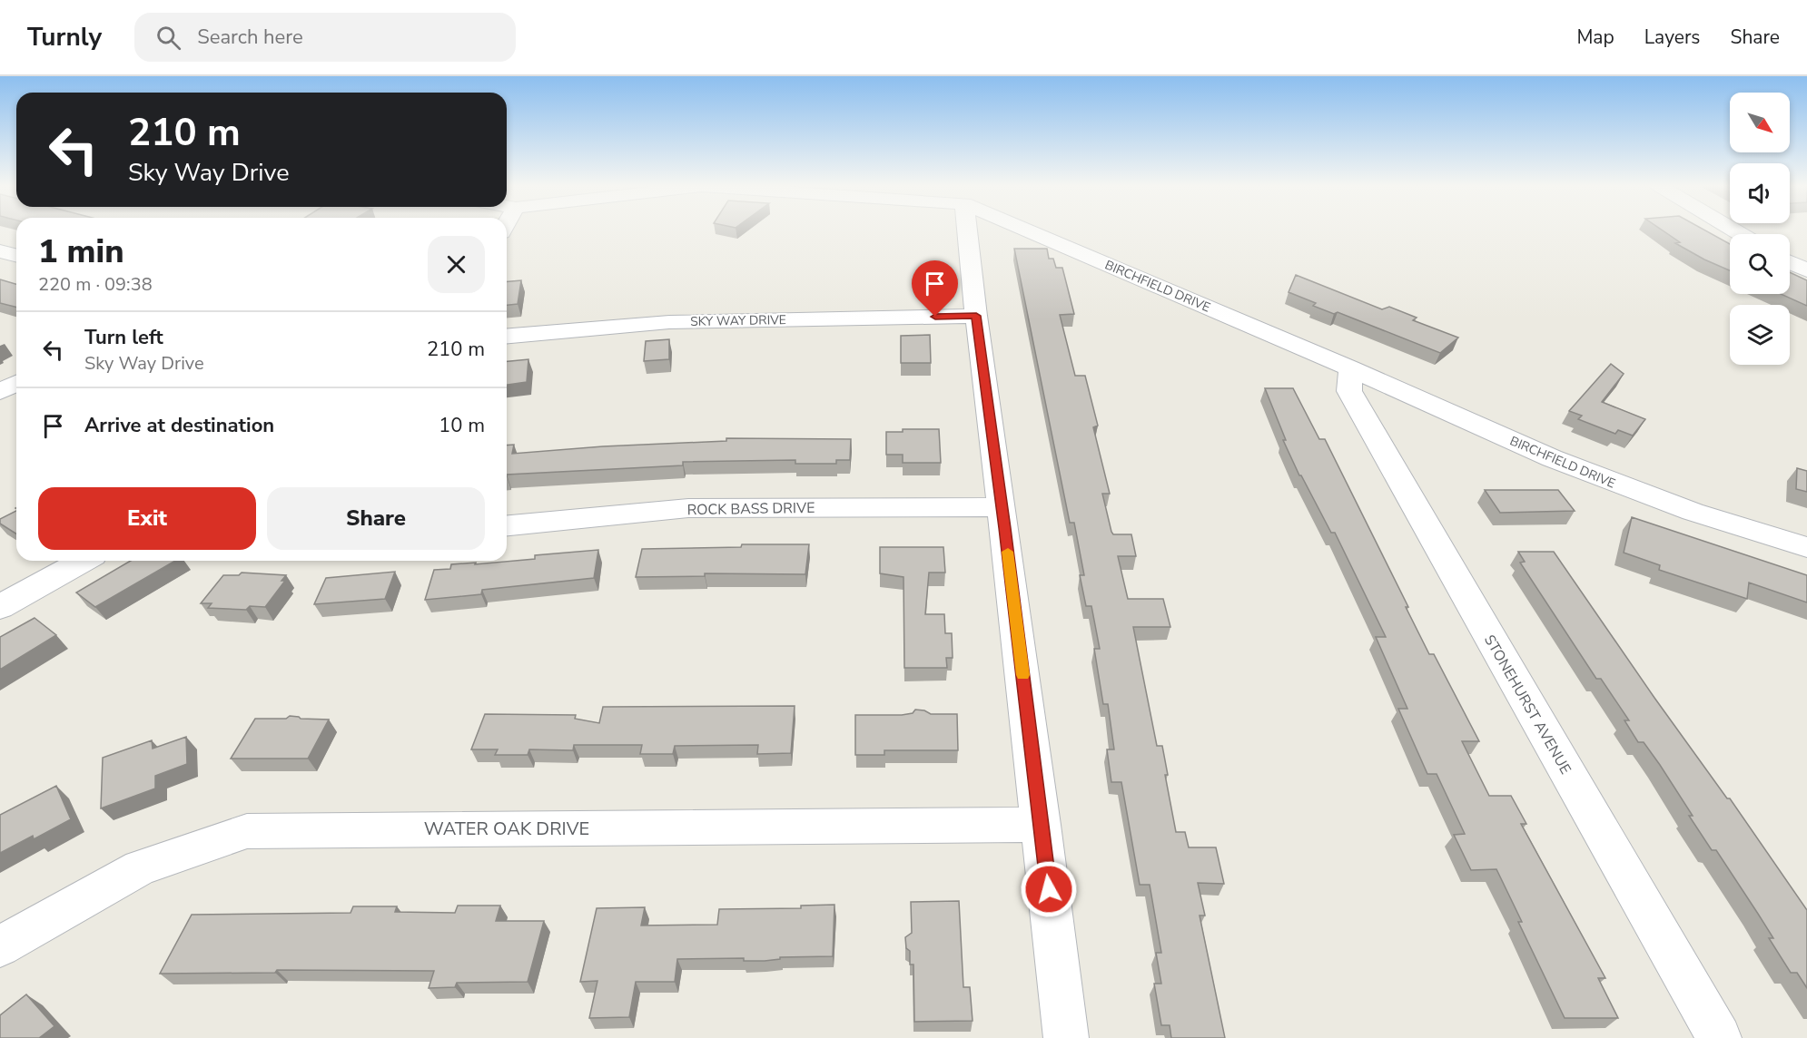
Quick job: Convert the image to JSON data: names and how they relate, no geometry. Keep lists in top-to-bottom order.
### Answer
{
  "streets": {
    "street": [
      "BIRCHFIELD DRIVE",
      "SKY WAY DRIVE",
      "ROCK BASS DRIVE",
      "STONEHURST AVENUE",
      "WATER OAK DRIVE"
    ]
  },
  "crossings": [
    ["BIRCHFIELD DRIVE", "STONEHURST AVENUE"]
  ],
  "north": "bottom right",
  "page": {
    "header": "Turnly",
    "search": "Search here",
    "nav": ["Map", "Layers", "Share"],
    "turn": ["210 m", "Sky Way Drive"],
    "heading": ["1 min", "220 m · 09:38"],
    "list": [
      {
        "name": "Turn left",
        "note": "Sky Way Drive",
        "value": "210 m"
      },
      {
        "name": "Arrive at destination",
        "value": "10 m"
      }
    ],
    "buttons": ["Exit", "Share"]
  }
}
